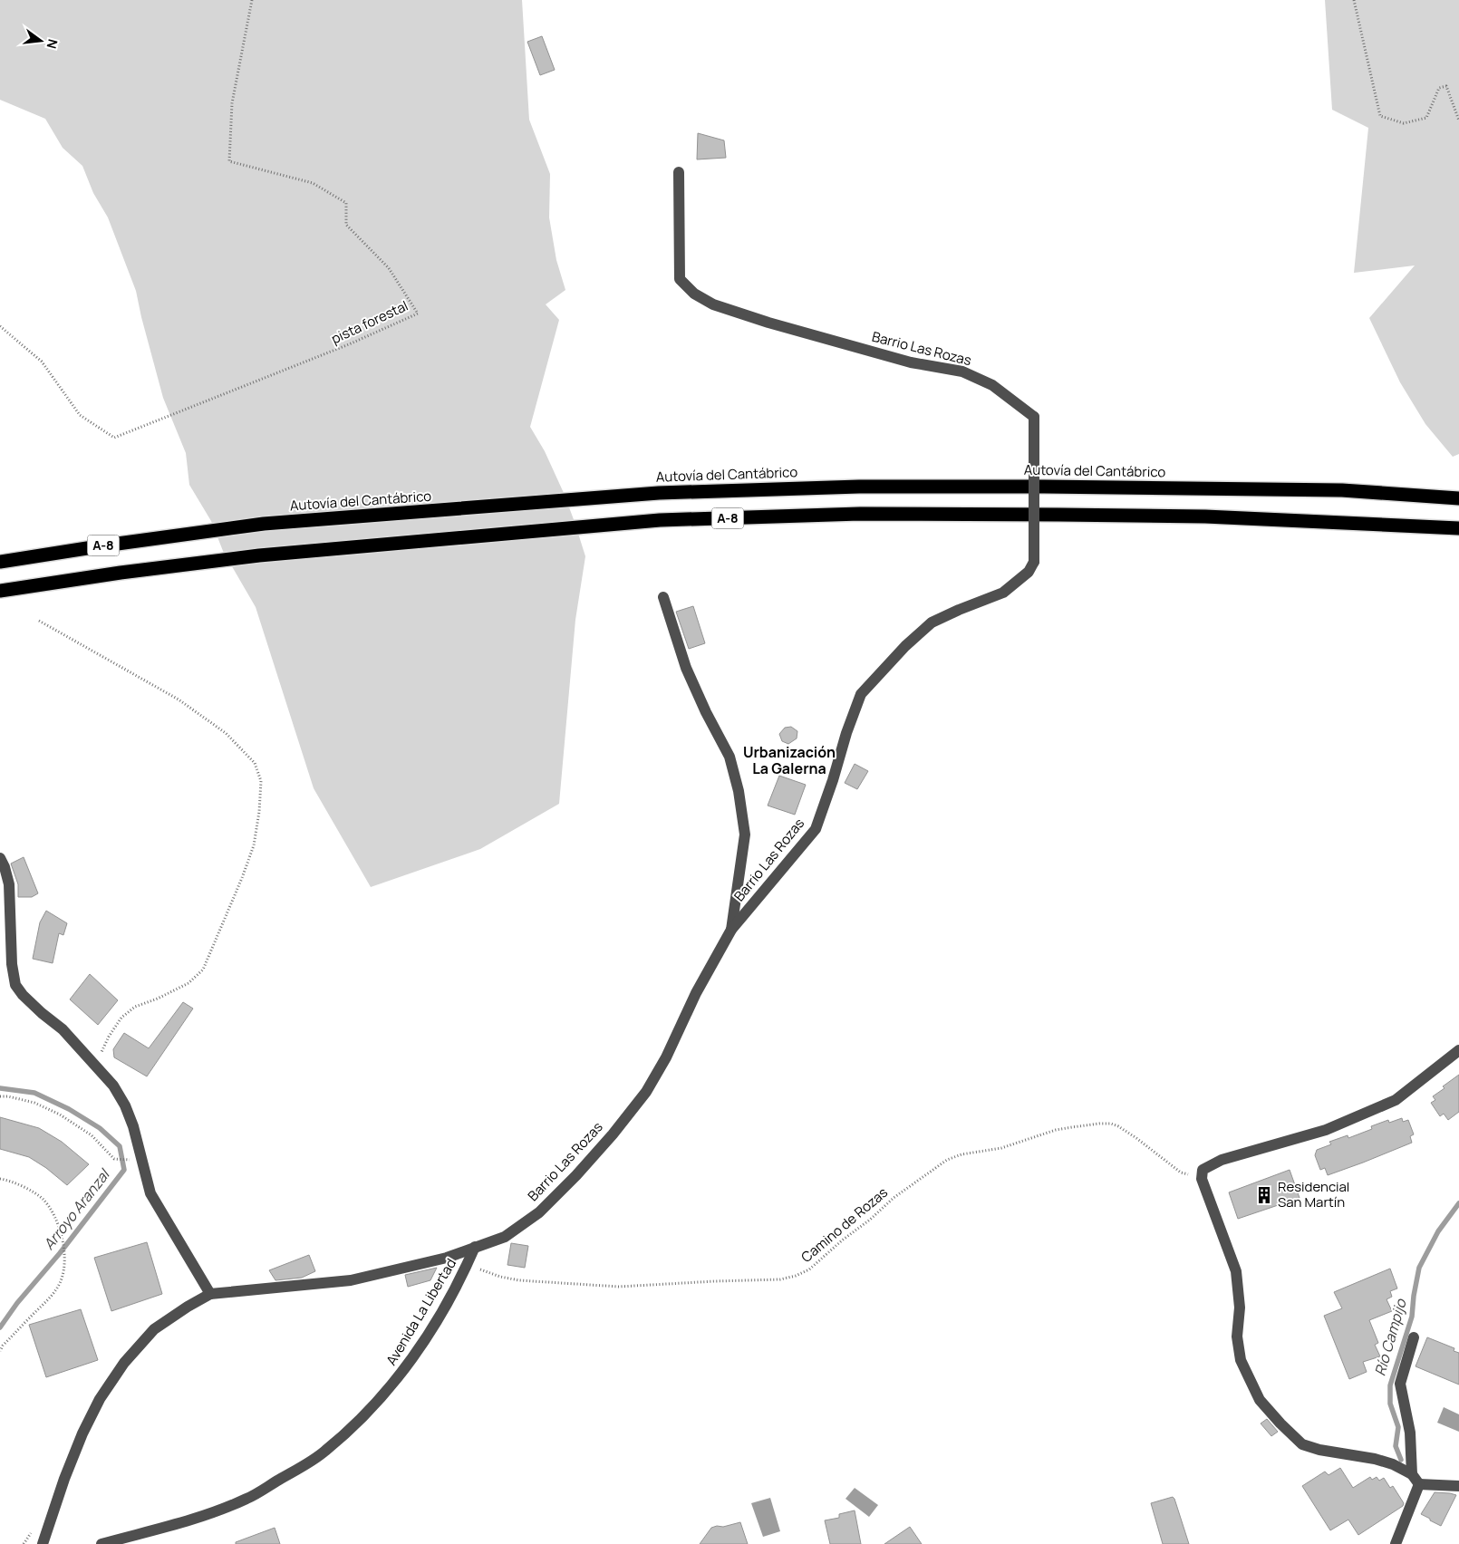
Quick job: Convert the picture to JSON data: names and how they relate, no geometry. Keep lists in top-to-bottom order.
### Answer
{
  "streets": {
    "highway": ["Autovía del Cantábrico", "A-8"],
    "street": ["Barrio Las Rozas", "Avenida La Libertad"],
    "path": ["pista forestal", "Camino de Rozas"]
  },
  "crossings": [
    ["Barrio Las Rozas", "Avenida La Libertad"],
    ["Camino de Rozas", "Avenida La Libertad"]
  ],
  "districts": ["Urbanización La Galerna"],
  "water": ["Arroyo Aranzal", "Río Campijo"],
  "places": {
    "building": ["Residencial San Martín"]
  },
  "north": "right"
}
